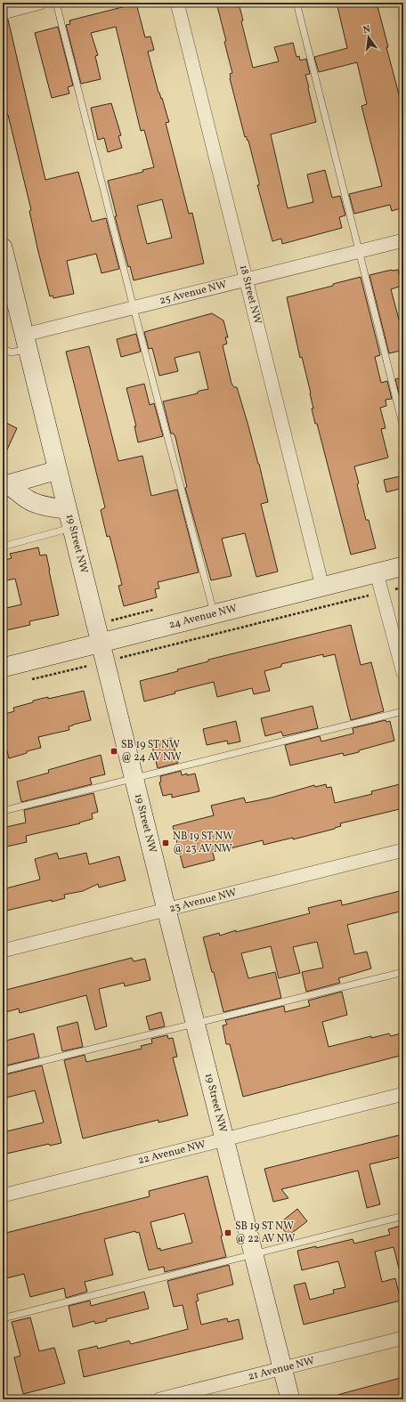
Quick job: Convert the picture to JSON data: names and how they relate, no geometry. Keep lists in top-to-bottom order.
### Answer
{
  "streets": {
    "street": [
      "25 Avenue NW",
      "18 Street NW",
      "19 Street NW",
      "24 Avenue NW",
      "23 Avenue NW",
      "22 Avenue NW",
      "21 Avenue NW"
    ]
  },
  "crossings": [
    ["25 Avenue NW", "18 Street NW"],
    ["25 Avenue NW", "19 Street NW"],
    ["18 Street NW", "24 Avenue NW"],
    ["19 Street NW", "24 Avenue NW"],
    ["19 Street NW", "23 Avenue NW"],
    ["19 Street NW", "22 Avenue NW"],
    ["19 Street NW", "21 Avenue NW"]
  ],
  "places": {
    "transit": ["SB 19 ST NW @ 24 AV NW", "NB 19 ST NW @ 23 AV NW", "SB 19 ST NW @ 22 AV NW"]
  },
  "north": "top"
}
